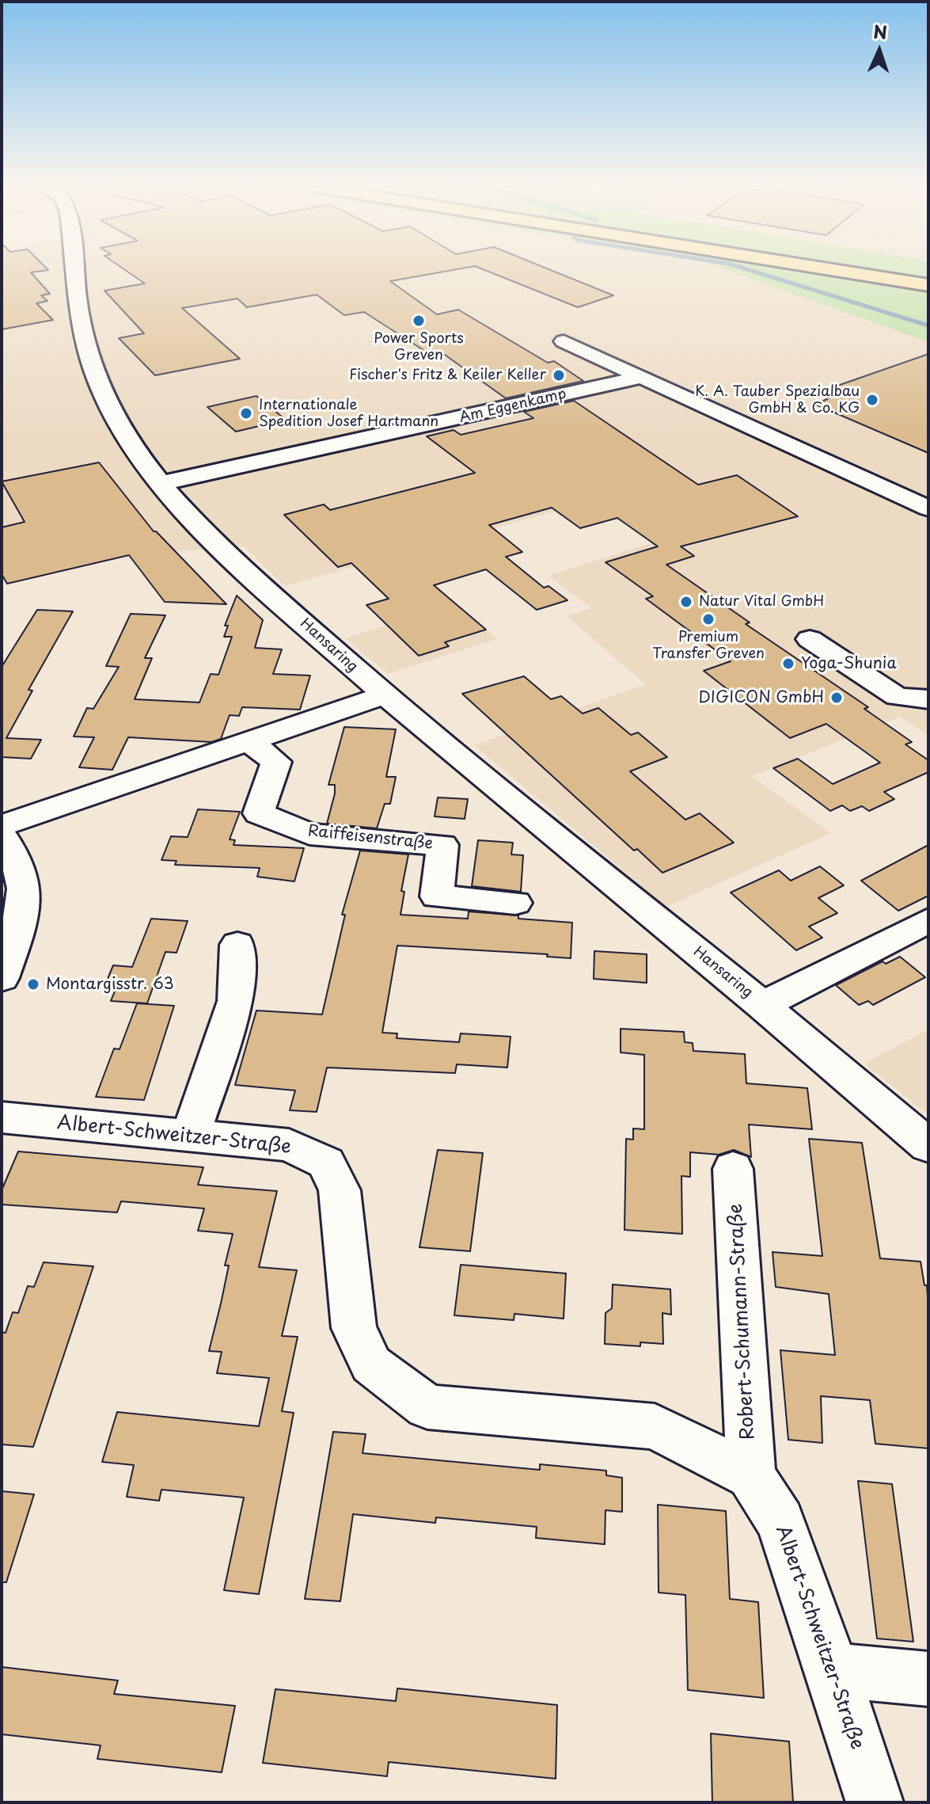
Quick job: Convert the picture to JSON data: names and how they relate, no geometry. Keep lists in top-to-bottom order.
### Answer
{
  "streets": {
    "street": [
      "Am Eggenkamp",
      "Hansaring",
      "Raiffeisenstraße",
      "Albert-Schweitzer-Straße",
      "Robert-Schumann-Straße"
    ]
  },
  "crossings": [
    ["Am Eggenkamp", "Hansaring"],
    ["Albert-Schweitzer-Straße", "Robert-Schumann-Straße"]
  ],
  "places": [
    "Power Sports Greven",
    "Fischer's Fritz & Keiler Keller",
    "K. A. Tauber Spezialbau GmbH & Co. KG",
    "Internationale Spedition Josef Hartmann",
    "Natur Vital GmbH",
    "Premium Transfer Greven",
    "Yoga-Shunia",
    "DIGICON GmbH",
    "Montargisstr. 63"
  ],
  "north": "top"
}
